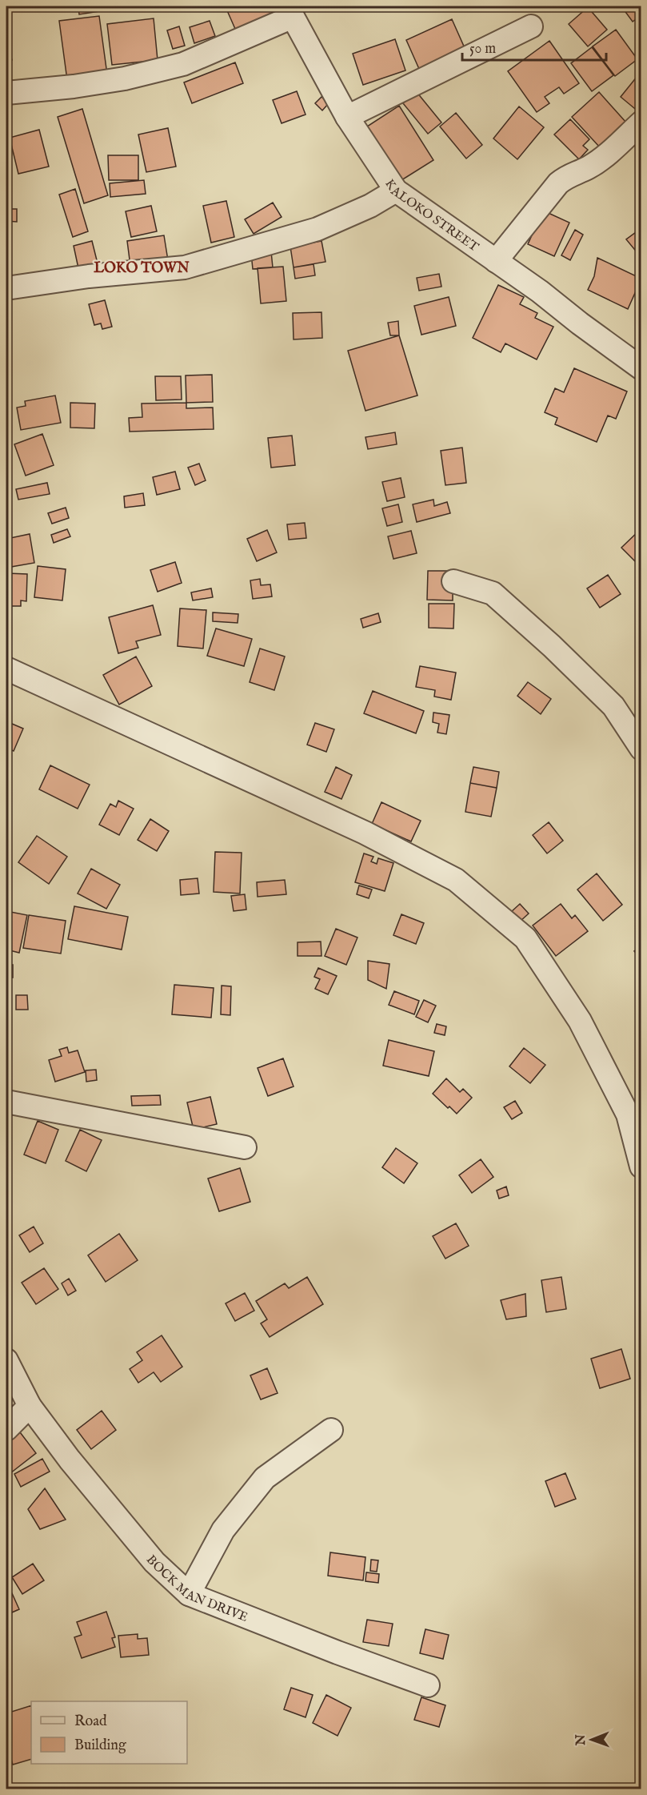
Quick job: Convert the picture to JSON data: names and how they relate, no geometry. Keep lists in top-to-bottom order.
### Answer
{
  "streets": {
    "street": ["KALOKO STREET", "BOCK MAN DRIVE"]
  },
  "districts": ["LOKO TOWN"],
  "legend": ["Road", "Building"],
  "scale_bar": "50 m",
  "north": "left"
}
